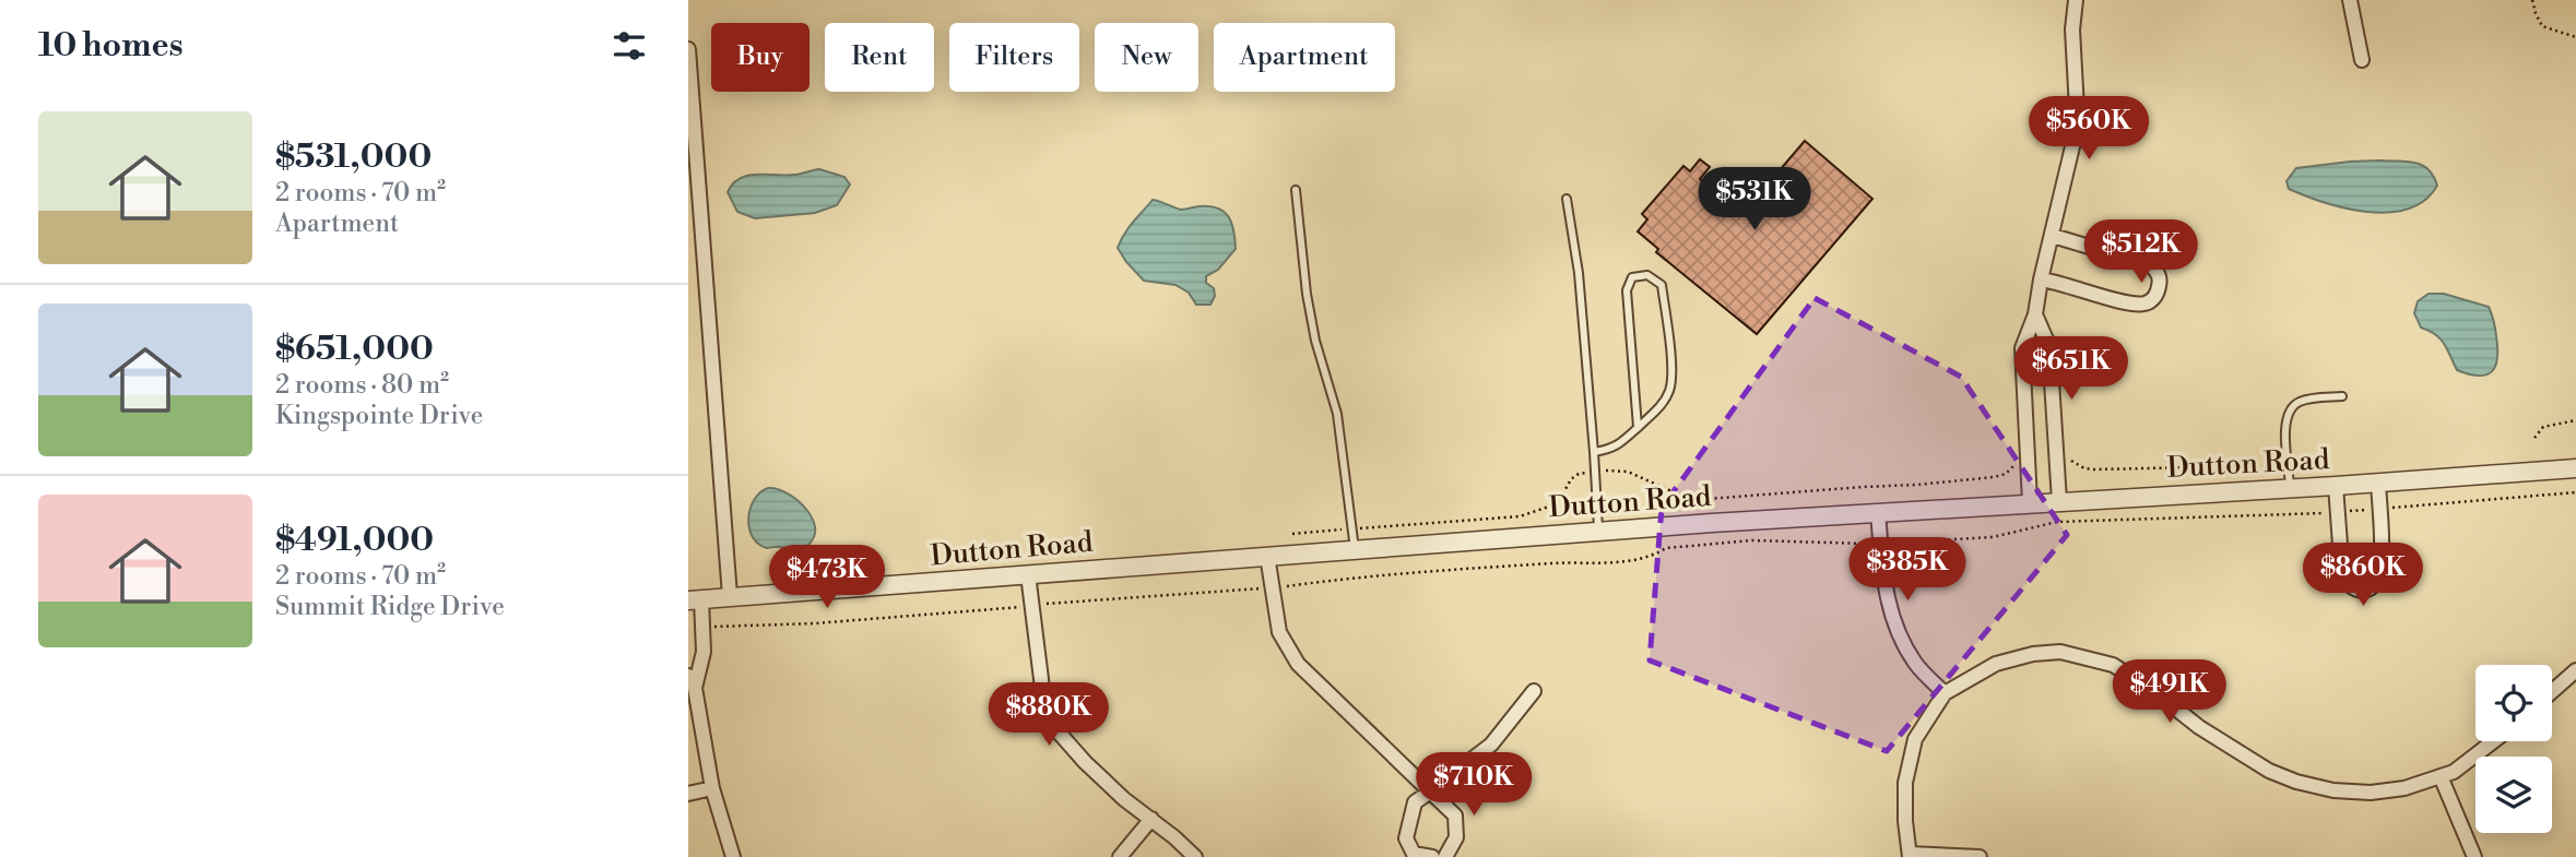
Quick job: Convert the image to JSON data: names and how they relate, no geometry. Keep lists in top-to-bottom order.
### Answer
{
  "streets": {
    "street": ["Dutton Road"]
  },
  "page": {
    "heading": "10 homes",
    "chip": [
      "Buy",
      "Rent",
      "Filters",
      "New",
      "Apartment"
    ],
    "list": [
      {
        "name": "$531,000",
        "note": "2 rooms · 70 m² · Apartment"
      },
      {
        "name": "$651,000",
        "note": "2 rooms · 80 m² · Kingspointe Drive"
      },
      {
        "name": "$491,000",
        "note": "2 rooms · 70 m² · Summit Ridge Drive"
      }
    ],
    "price": [
      "$560K",
      "$531K",
      "$512K",
      "$651K",
      "$385K",
      "$860K",
      "$473K",
      "$491K",
      "$880K",
      "$710K"
    ]
  }
}
